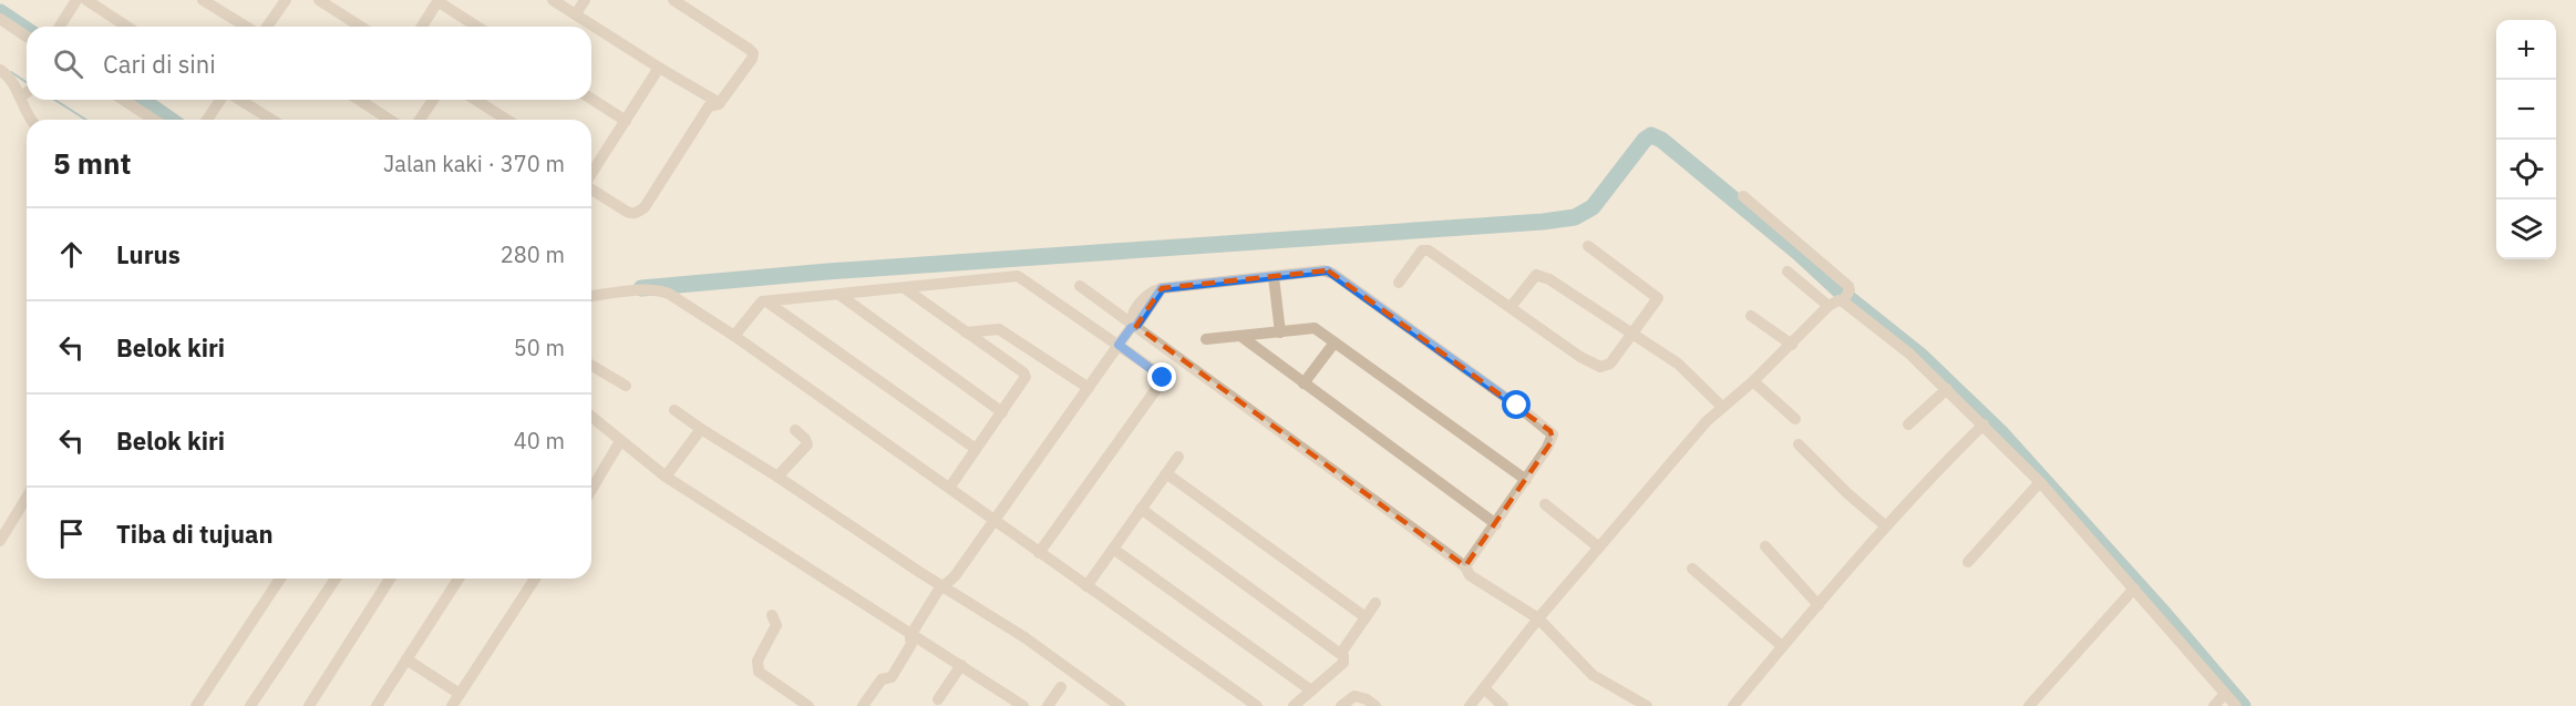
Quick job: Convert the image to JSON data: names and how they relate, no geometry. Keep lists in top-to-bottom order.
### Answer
{
  "page": {
    "map_buttons": ["+", "−"],
    "search": "Cari di sini",
    "heading": ["5 mnt", "Jalan kaki · 370 m"],
    "list": [
      ["Lurus", "280 m"],
      ["Belok kiri", "50 m"],
      ["Belok kiri", "40 m"],
      "Tiba di tujuan"
    ]
  }
}
